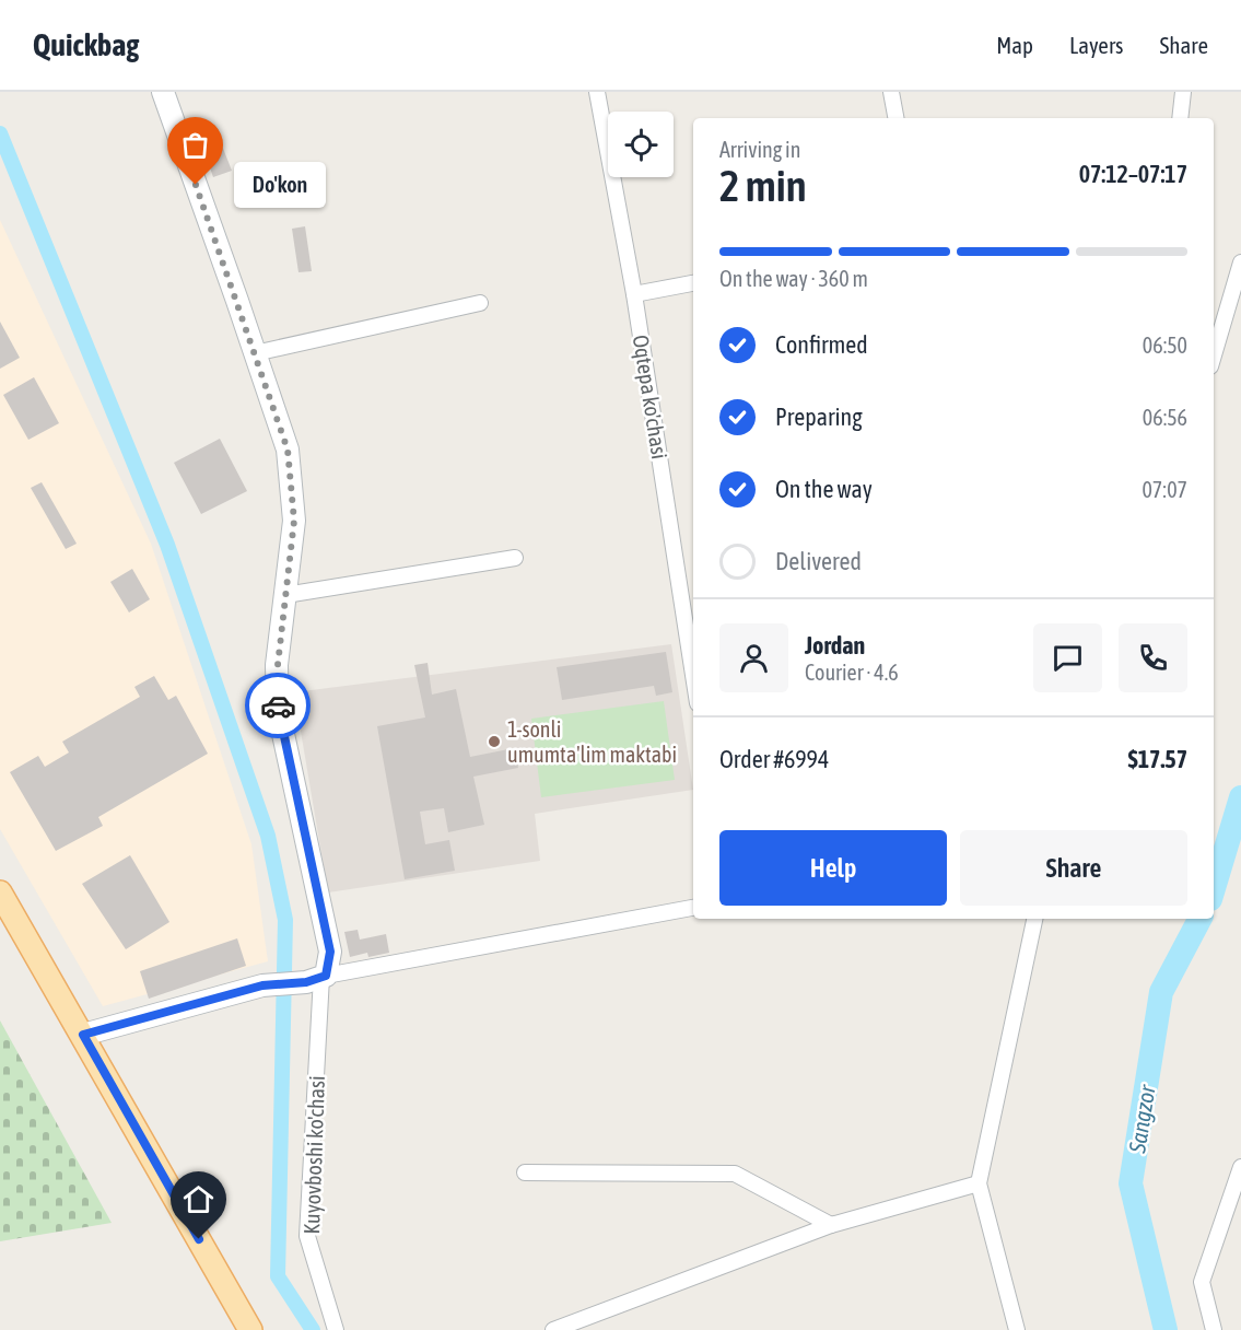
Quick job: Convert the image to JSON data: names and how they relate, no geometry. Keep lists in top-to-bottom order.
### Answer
{
  "streets": {
    "main road": ["Kuyovboshi ko'chasi"],
    "street": ["Oqtepa ko'chasi"]
  },
  "water": ["Sangzor"],
  "places": ["Do'kon", "1-sonli umumta'lim maktabi"],
  "page": {
    "header": "Quickbag",
    "nav": ["Map", "Layers", "Share"],
    "heading": ["2 min", "Arriving in", "07:12–07:17"],
    "panel": [
      "Jordan",
      "Courier · 4.6",
      "Order #6994",
      "$17.57"
    ],
    "bubble": "Do'kon",
    "bar": "On the way · 360 m",
    "list": [
      ["Confirmed", "06:50"],
      ["Preparing", "06:56"],
      ["On the way", "07:07"],
      "Delivered"
    ],
    "buttons": ["Help", "Share"]
  }
}
